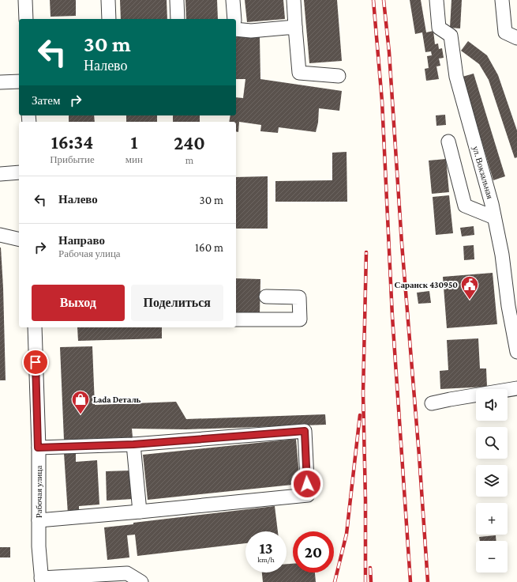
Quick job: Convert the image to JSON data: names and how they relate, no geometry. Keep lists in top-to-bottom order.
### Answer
{
  "streets": {
    "street": ["ул. Вокзальная", "Рабочая улица"]
  },
  "places": {
    "public building": ["Саранск 430950"],
    "shop": ["Lada Dеталь"]
  },
  "page": {
    "turn": ["30 m", "Налево"],
    "then": "Затем",
    "eta": [
      "16:34",
      "Прибытие",
      "1",
      "мин",
      "240",
      "m"
    ],
    "list": [
      {
        "name": "Налево",
        "value": "30 m"
      },
      {
        "name": "Направо",
        "note": "Рабочая улица",
        "value": "160 m"
      }
    ],
    "buttons": ["Выход", "Поделиться"],
    "map_buttons": ["+", "−"],
    "speed": "13 km/h",
    "limit": "20"
  }
}
